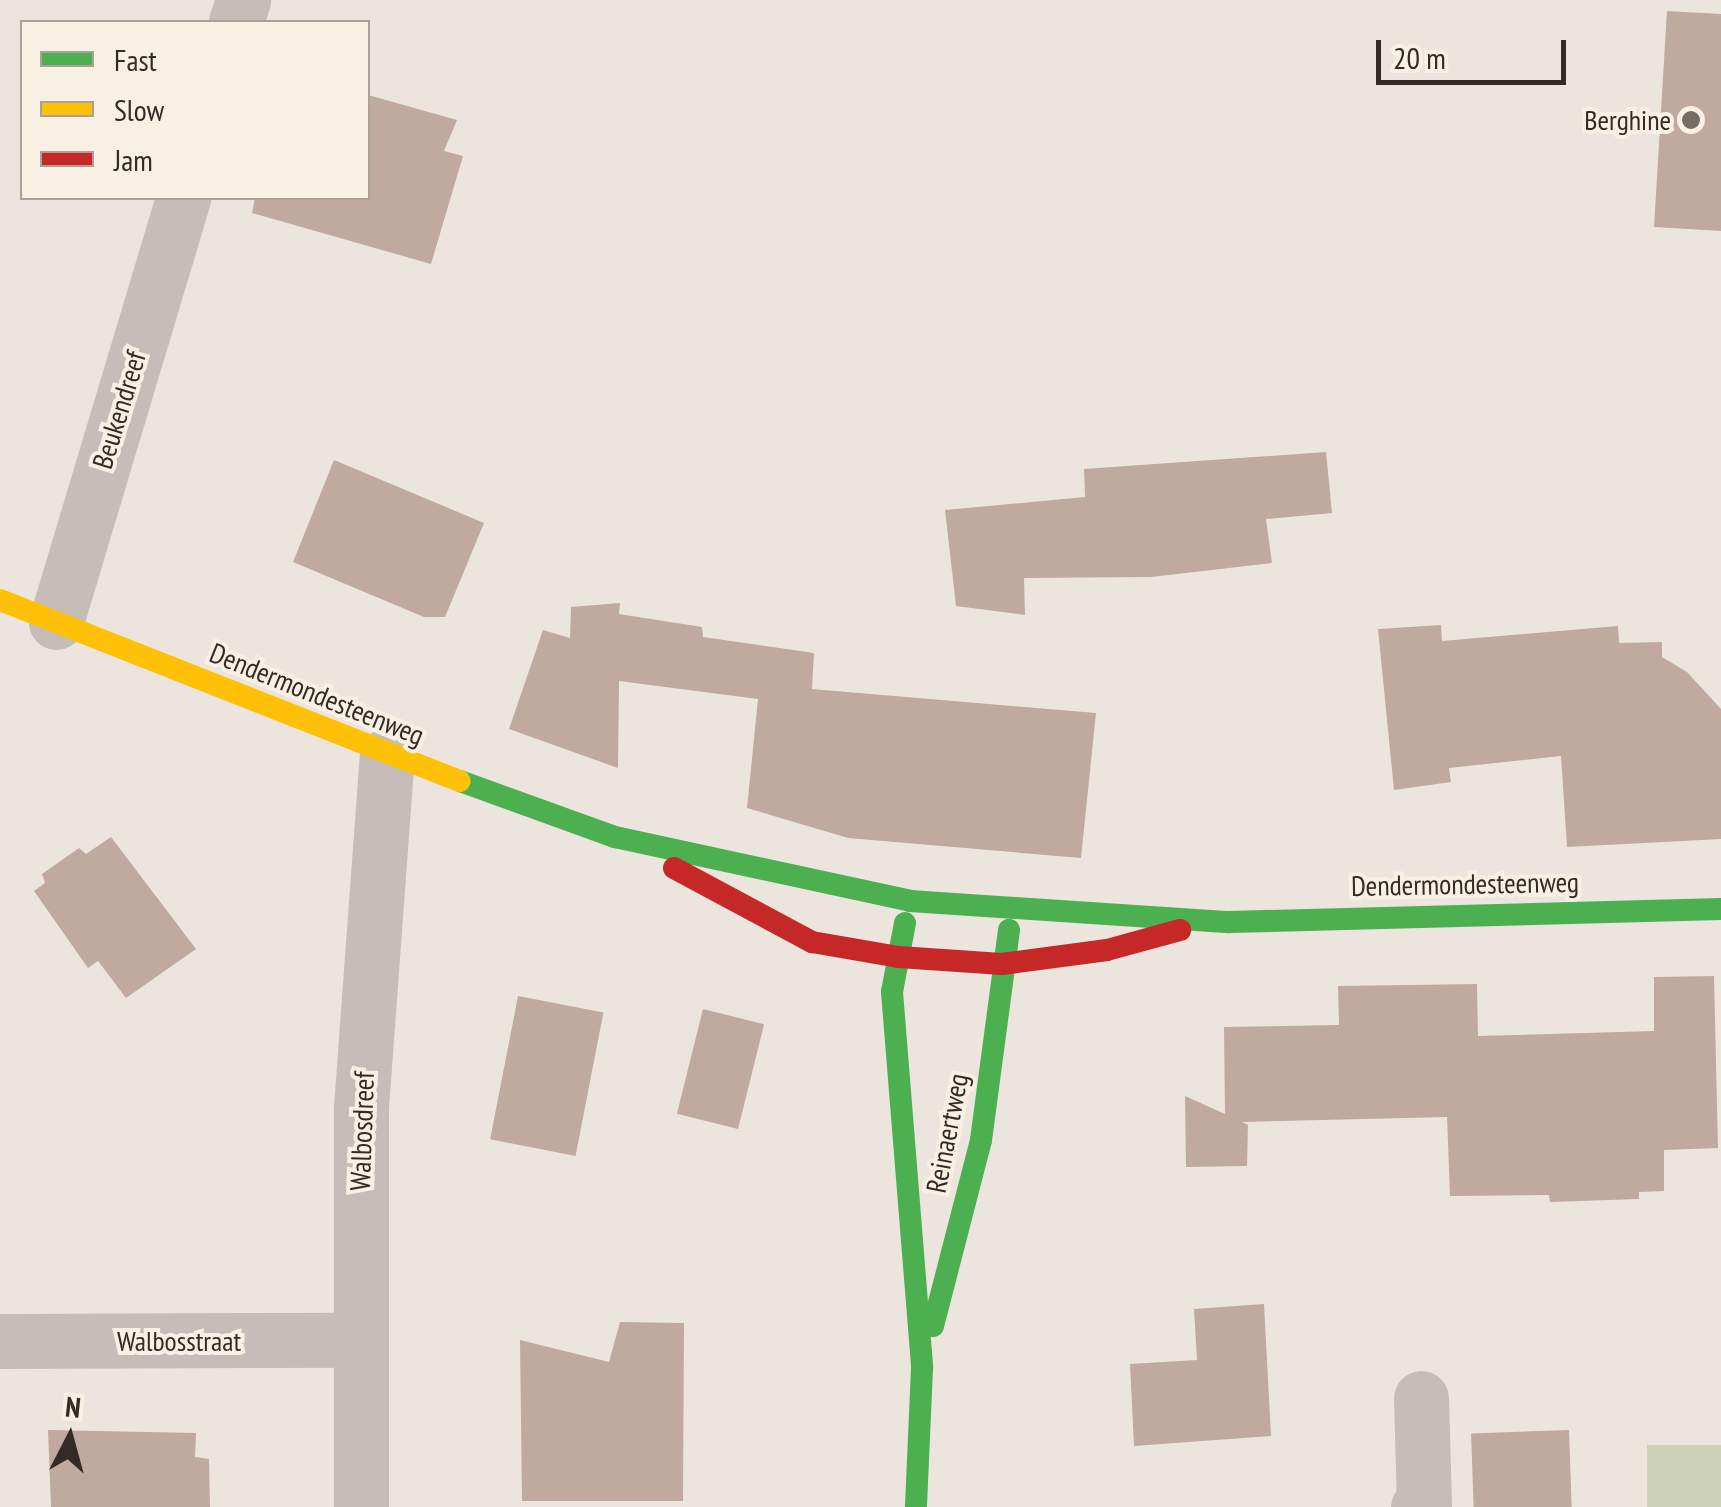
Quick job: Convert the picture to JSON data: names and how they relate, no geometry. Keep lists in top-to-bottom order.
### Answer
{
  "streets": {
    "main road": ["Dendermondesteenweg", "Reinaertweg"],
    "street": ["Beukendreef", "Walbosdreef", "Walbosstraat"]
  },
  "crossings": [
    ["Beukendreef", "Dendermondesteenweg"],
    ["Dendermondesteenweg", "Walbosdreef"],
    ["Dendermondesteenweg", "Reinaertweg"],
    ["Walbosdreef", "Walbosstraat"]
  ],
  "places": ["Berghine"],
  "legend": ["Fast", "Slow", "Jam"],
  "scale_bar": "20 m",
  "north": "top"
}
